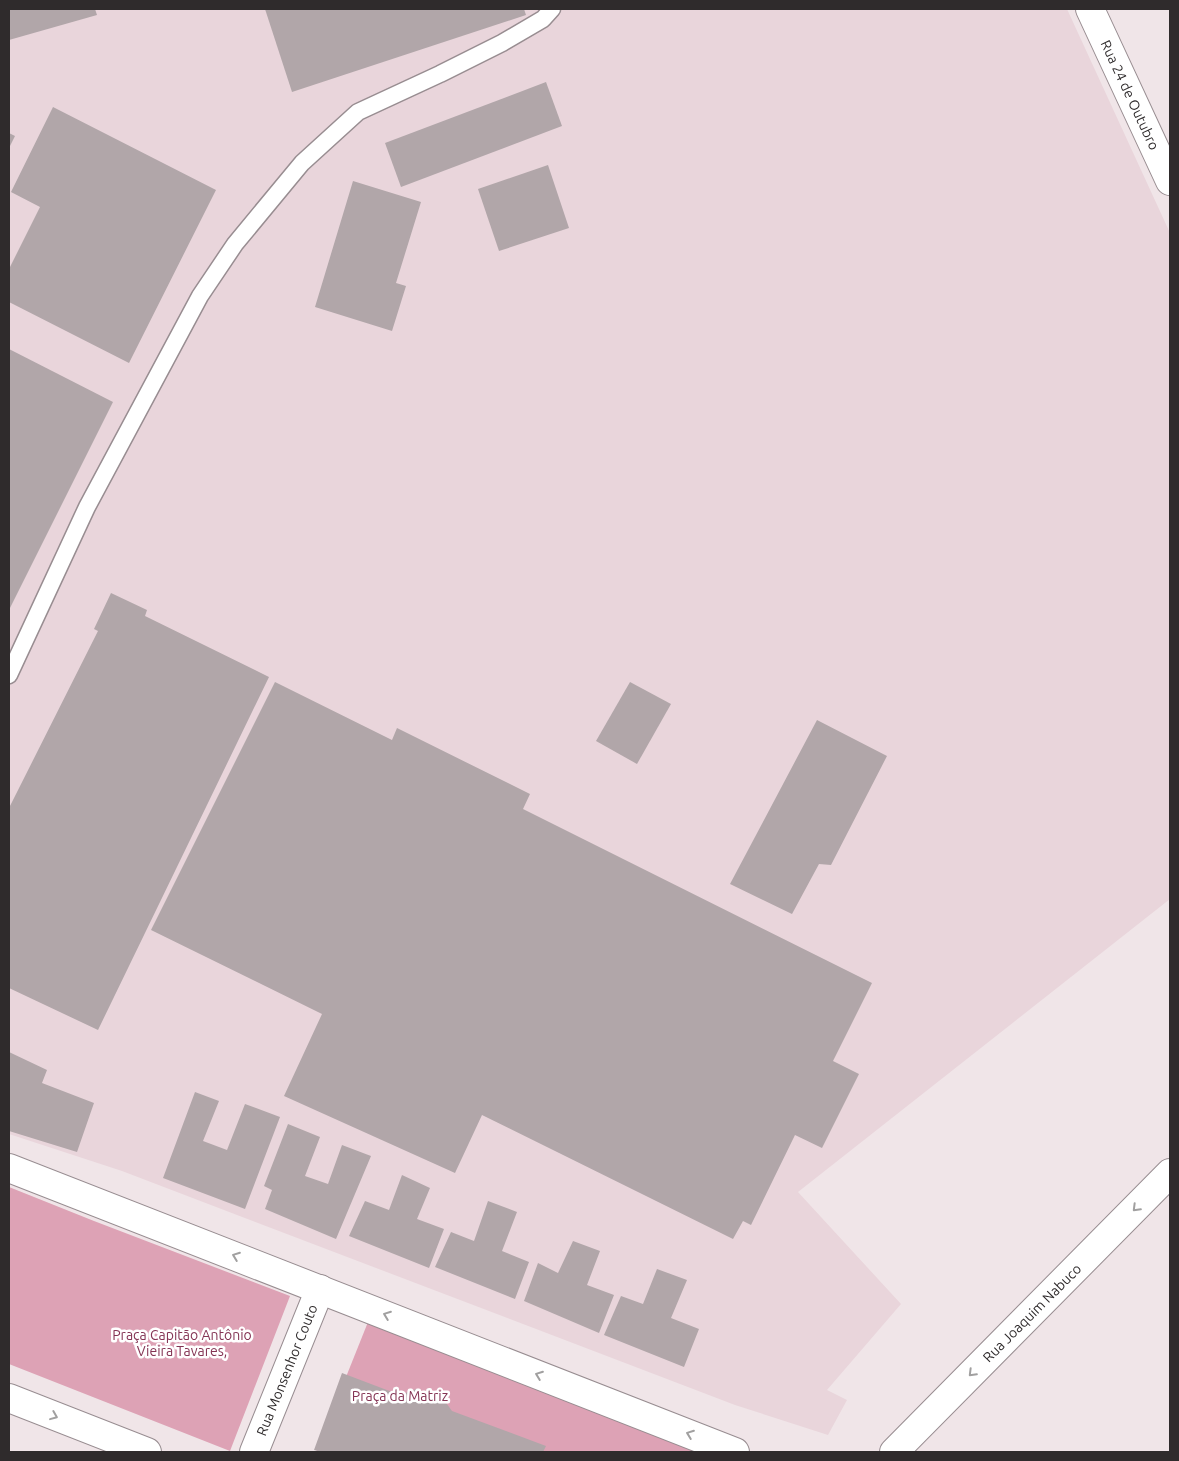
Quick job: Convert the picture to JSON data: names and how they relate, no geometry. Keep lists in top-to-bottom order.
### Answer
{
  "streets": {
    "street": ["Rua 24 de Outubro", "Rua Joaquim Nabuco", "Rua Monsenhor Couto"]
  },
  "one_way": ["Rua Joaquim Nabuco"],
  "parks": ["Praça Capitão Antônio Vieira Tavares,", "Praça da Matriz"]
}
